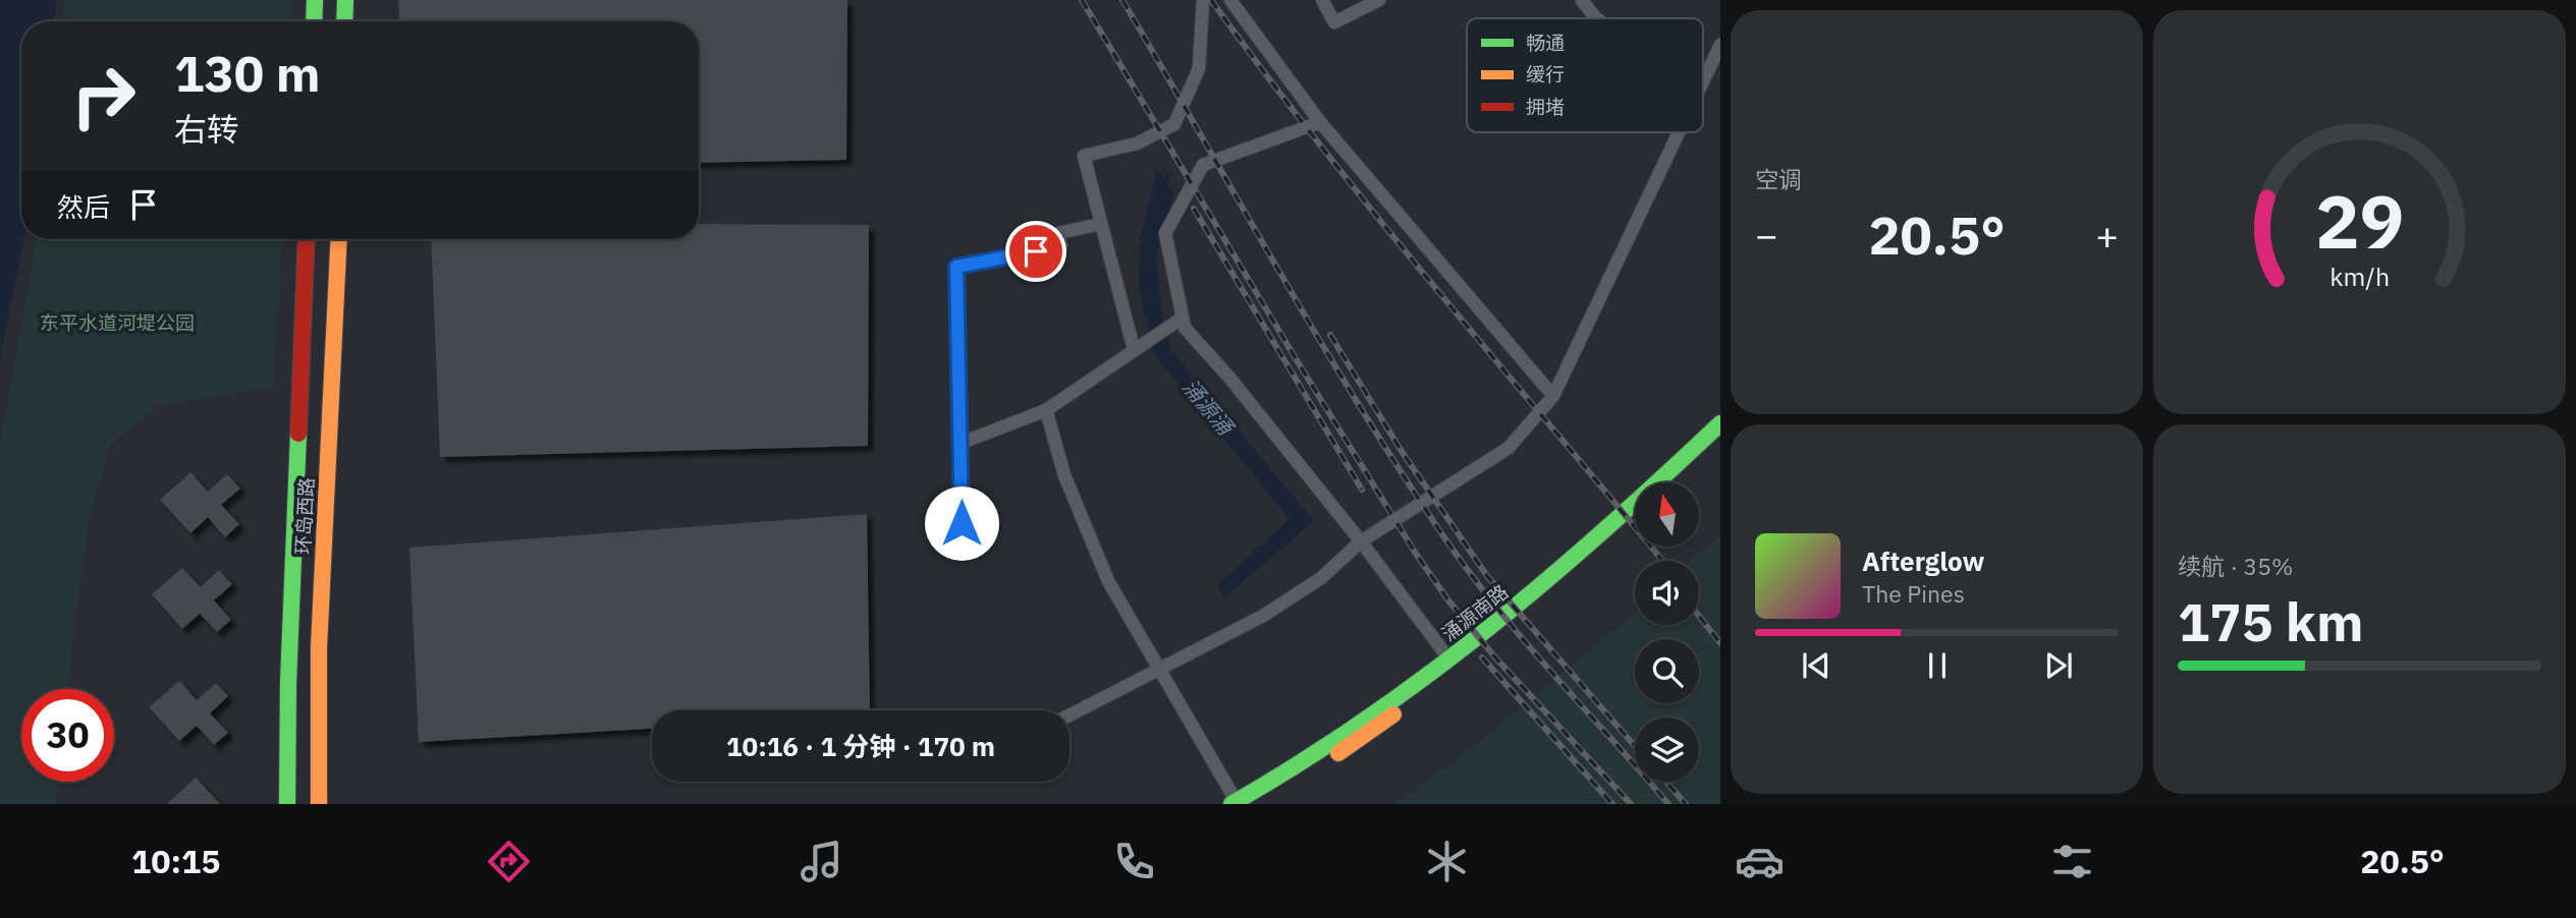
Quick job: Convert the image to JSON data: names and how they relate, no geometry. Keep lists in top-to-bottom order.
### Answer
{
  "streets": {
    "main road": ["环岛西路", "涌源南路"]
  },
  "water": ["涌源涌"],
  "parks": ["东平水道河堤公园"],
  "legend": ["畅通", "缓行", "拥堵"],
  "north": "top",
  "page": {
    "tile": [
      "空调",
      ["续航 · 35%", "175 km"]
    ],
    "turn": ["130 m", "右转"],
    "then": "然后",
    "heat": ["−", "20.5°", "+"],
    "song": ["Afterglow", "The Pines"],
    "limit": "30",
    "trip": "10:16 · 1 分钟 · 170 m",
    "tabs": ["10:15", "20.5°"],
    "gauge": ["29", "km/h"]
  }
}
